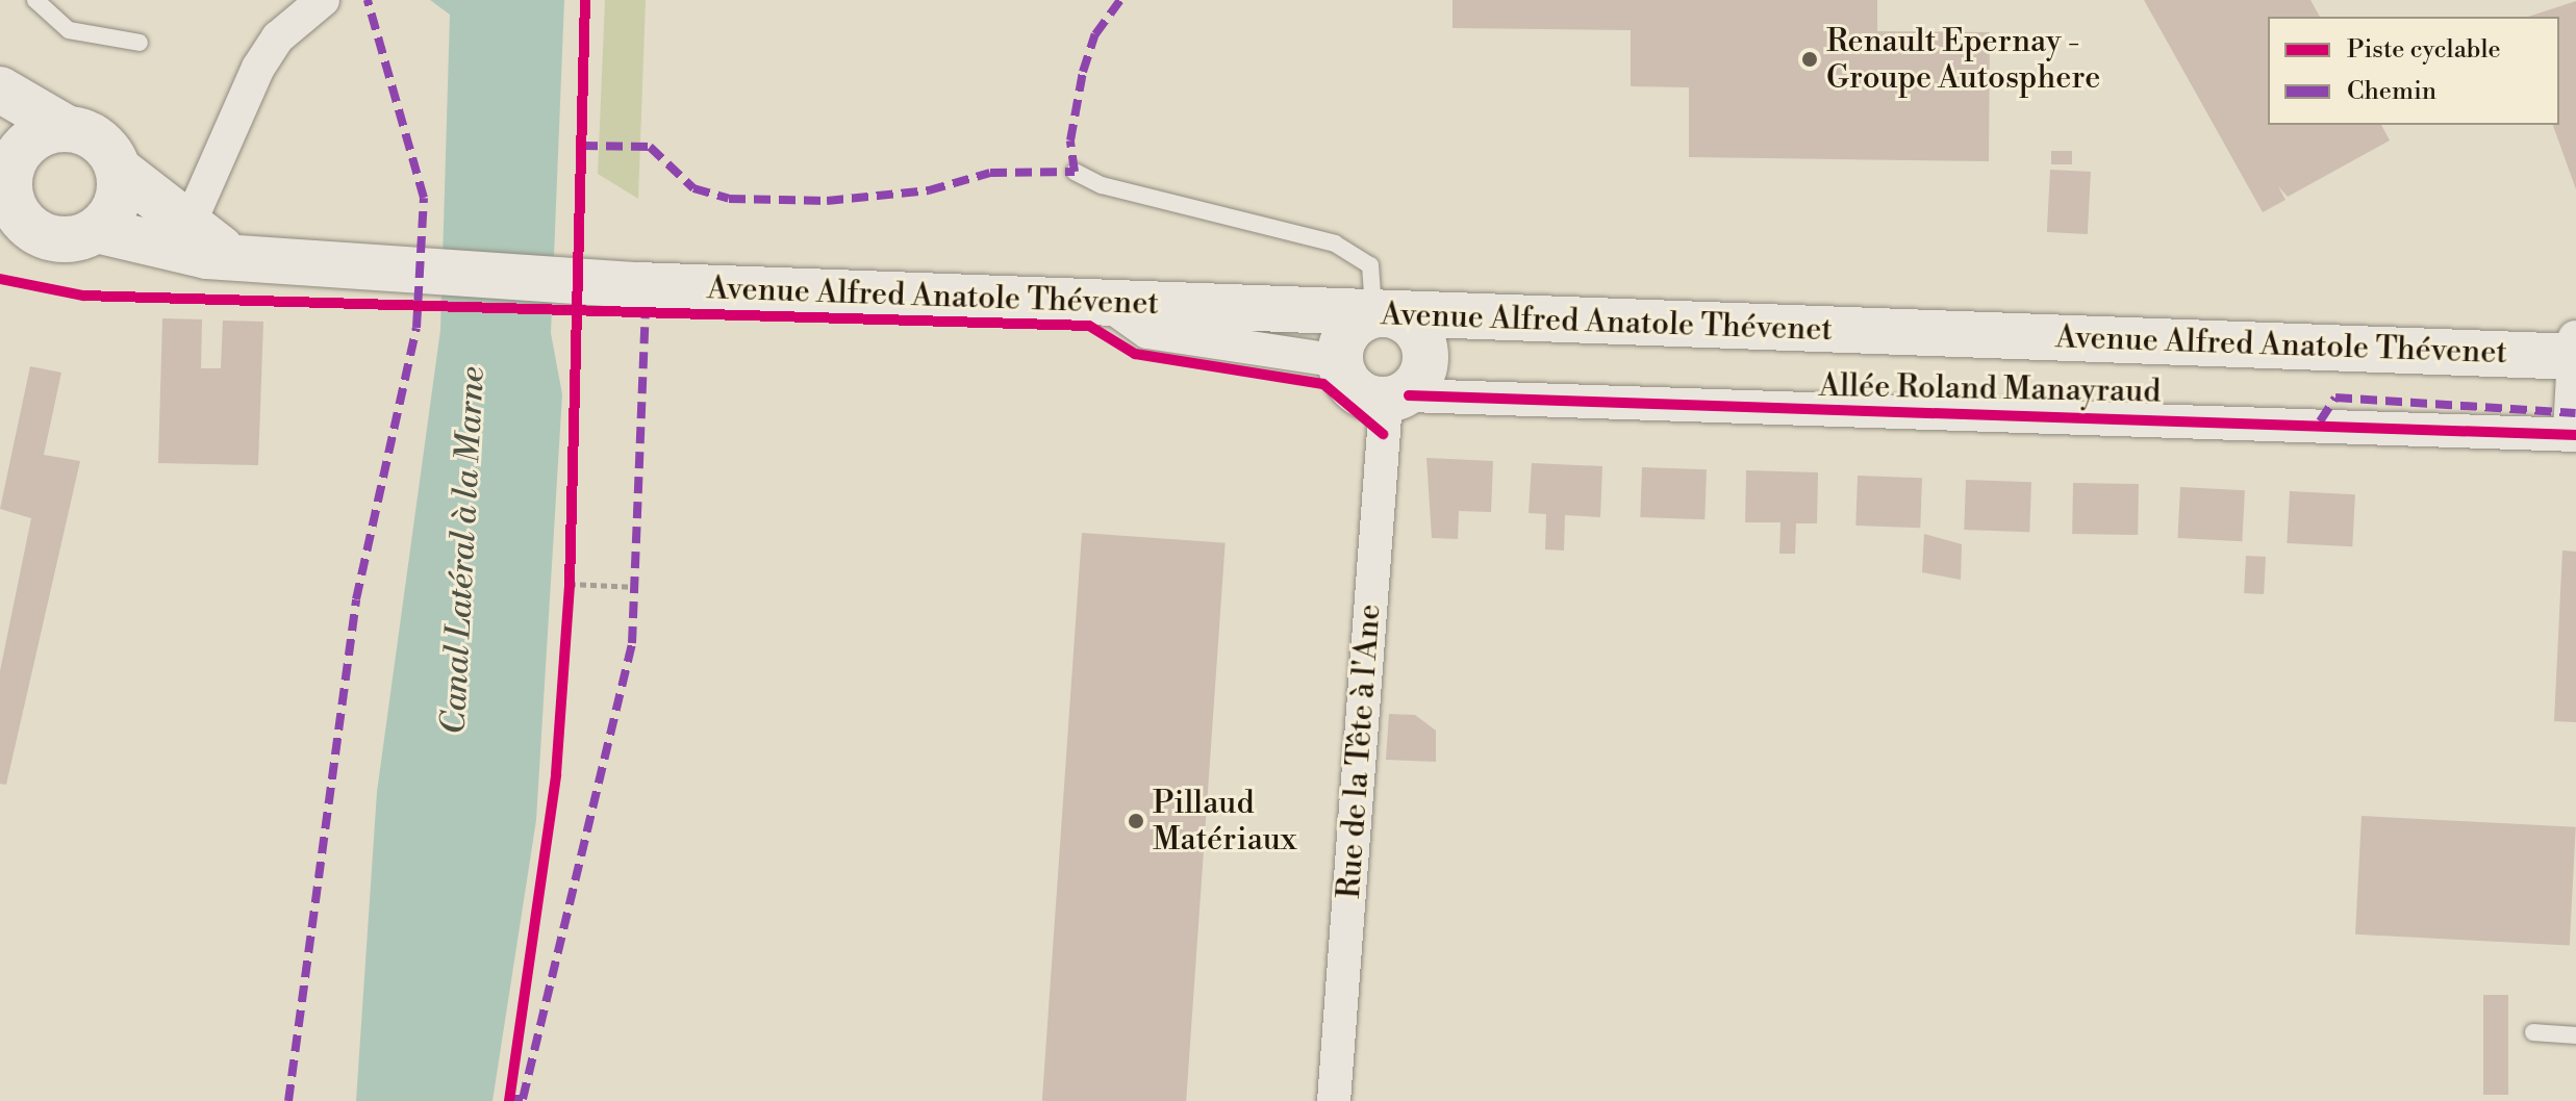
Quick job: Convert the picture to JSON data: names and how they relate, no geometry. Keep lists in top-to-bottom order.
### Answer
{
  "streets": {
    "main road": ["Avenue Alfred Anatole Thévenet"],
    "street": ["Allée Roland Manayraud", "Rue de la Tête à l'Ane"]
  },
  "crossings": [
    ["Avenue Alfred Anatole Thévenet", "Allée Roland Manayraud"],
    ["Avenue Alfred Anatole Thévenet", "Rue de la Tête à l'Ane"],
    ["Allée Roland Manayraud", "Rue de la Tête à l'Ane"]
  ],
  "water": ["Canal Latéral à la Marne"],
  "places": ["Renault Epernay - Groupe Autosphere", "Pillaud Matériaux"],
  "legend": ["Piste cyclable", "Chemin"]
}
